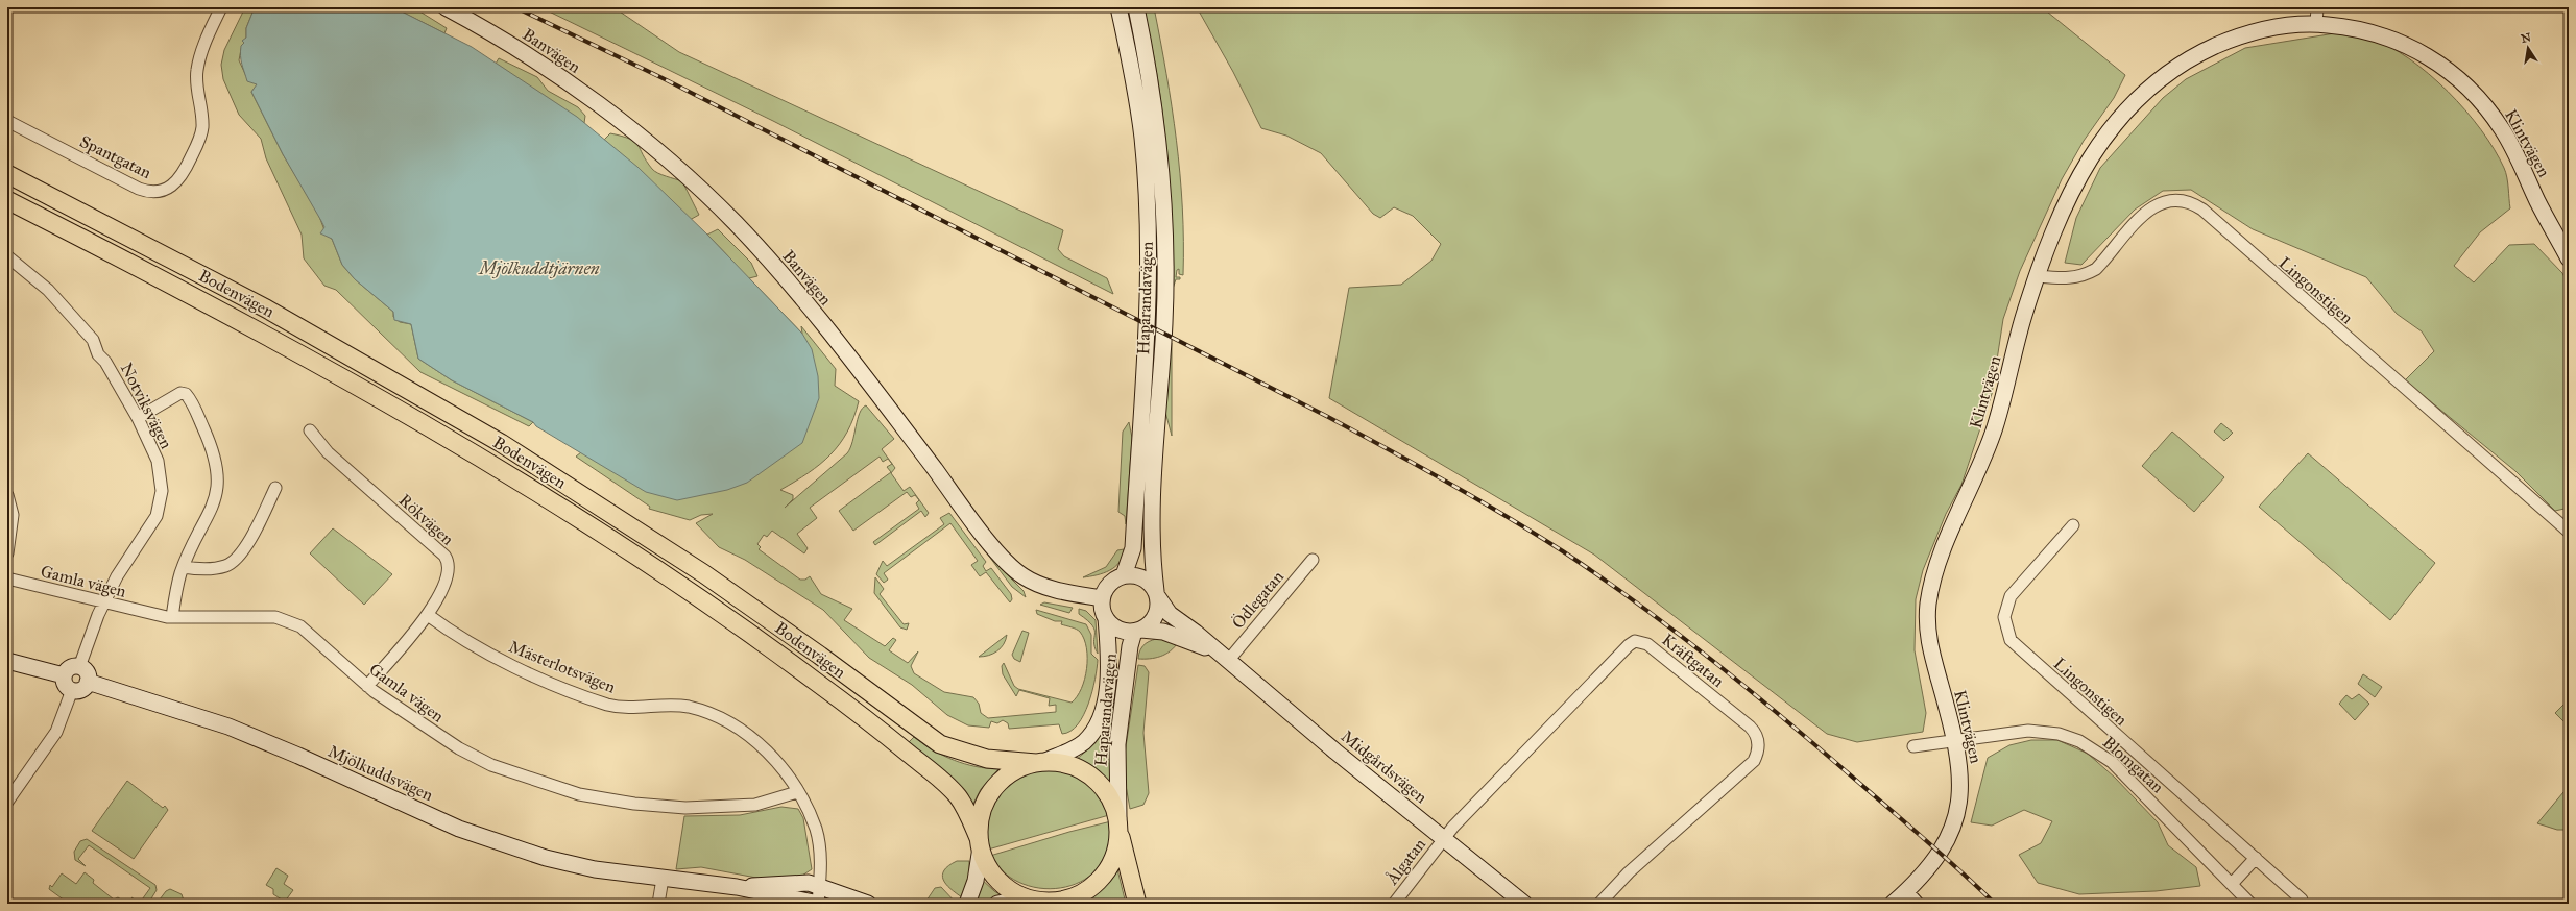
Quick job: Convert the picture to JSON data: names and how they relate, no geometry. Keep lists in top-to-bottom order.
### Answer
{
  "streets": {
    "main road": ["Bodenvägen"],
    "street": [
      "Banvägen",
      "Klintvägen",
      "Spantgatan",
      "Lingonstigen",
      "Haparandavägen",
      "Notviksvägen",
      "Rökvägen",
      "Gamla vägen",
      "Ödlegatan",
      "Kräftgatan",
      "Mästerlotsvägen",
      "Blomgatan",
      "Midgårdsvägen",
      "Mjölkuddsvägen",
      "Ålgatan"
    ]
  },
  "crossings": [
    ["Banvägen", "Haparandavägen"],
    ["Banvägen", "Midgårdsvägen"],
    ["Klintvägen", "Lingonstigen"],
    ["Klintvägen", "Blomgatan"],
    ["Bodenvägen", "Haparandavägen"],
    ["Haparandavägen", "Midgårdsvägen"],
    ["Notviksvägen", "Gamla vägen"],
    ["Notviksvägen", "Mjölkuddsvägen"],
    ["Rökvägen", "Gamla vägen"],
    ["Rökvägen", "Mästerlotsvägen"],
    ["Gamla vägen", "Mästerlotsvägen"],
    ["Ödlegatan", "Midgårdsvägen"],
    ["Kräftgatan", "Midgårdsvägen"],
    ["Kräftgatan", "Ålgatan"],
    ["Mästerlotsvägen", "Mjölkuddsvägen"],
    ["Midgårdsvägen", "Ålgatan"]
  ],
  "water": ["Mjölkuddtjärnen"],
  "north": "top"
}
